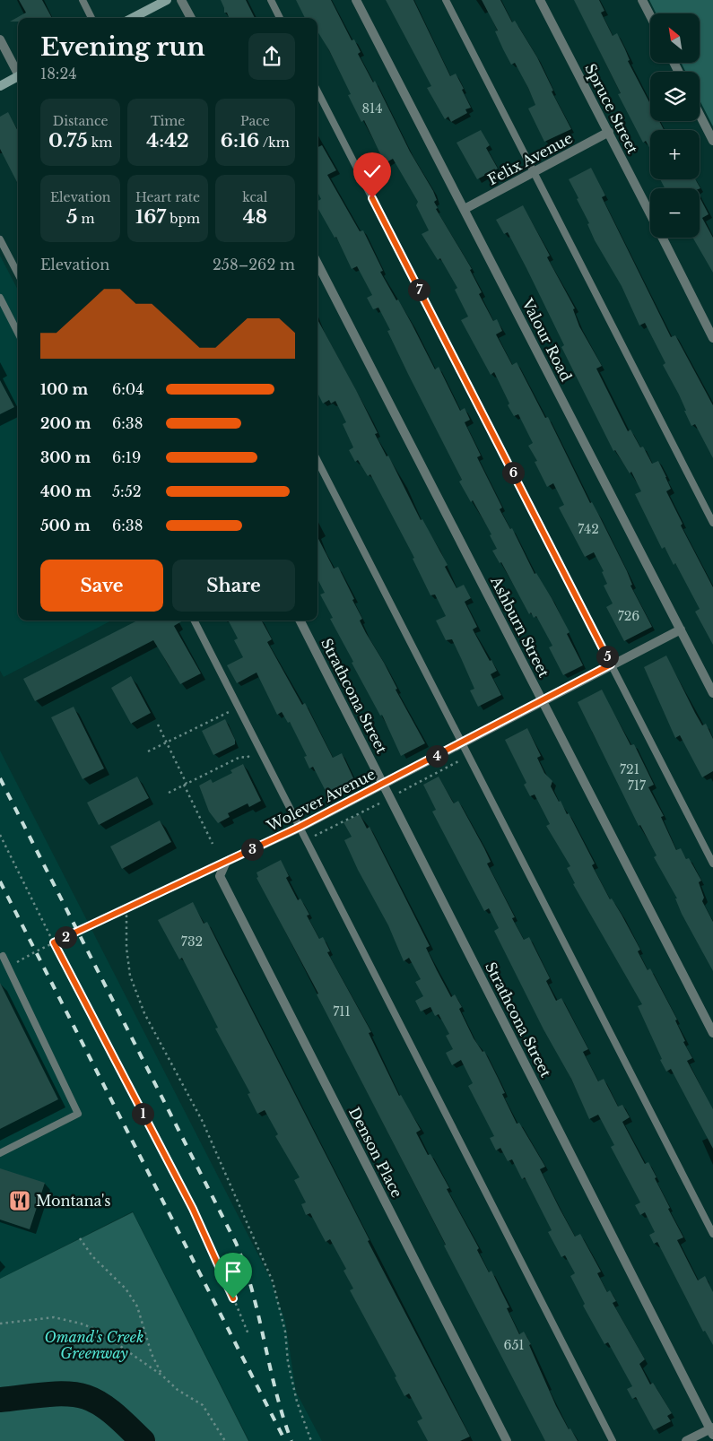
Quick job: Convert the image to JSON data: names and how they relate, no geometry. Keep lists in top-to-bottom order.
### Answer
{
  "streets": {
    "street": [
      "Spruce Street",
      "Felix Avenue",
      "Valour Road",
      "Ashburn Street",
      "Strathcona Street",
      "Wolever Avenue",
      "Denson Place"
    ]
  },
  "crossings": [
    ["Spruce Street", "Felix Avenue"],
    ["Felix Avenue", "Valour Road"],
    ["Valour Road", "Wolever Avenue"],
    ["Ashburn Street", "Wolever Avenue"],
    ["Strathcona Street", "Wolever Avenue"],
    ["Wolever Avenue", "Denson Place"]
  ],
  "parks": ["Omand's Creek Greenway"],
  "places": {
    "restaurant": ["Montana's"]
  },
  "house_numbers": [
    "814",
    "742",
    "726",
    "721",
    "717",
    "732",
    "711",
    "651"
  ],
  "north": "top left",
  "page": {
    "map_buttons": ["+", "−"],
    "heading": ["Evening run", "18:24"],
    "stats": [
      ["Distance", "0.75 km"],
      ["Time", "4:42"],
      ["Pace", "6:16 /km"],
      ["Elevation", "5 m"],
      ["Heart rate", "167 bpm"],
      ["kcal", "48"]
    ],
    "chart": ["Elevation", "258–262 m"],
    "pins": [
      "7",
      "6",
      "5",
      "4",
      "3",
      "2",
      "1"
    ],
    "list": [
      {
        "name": "100 m",
        "note": "6:04"
      },
      {
        "name": "200 m",
        "note": "6:38"
      },
      {
        "name": "300 m",
        "note": "6:19"
      },
      {
        "name": "400 m",
        "note": "5:52"
      },
      {
        "name": "500 m",
        "note": "6:38"
      }
    ],
    "buttons": ["Save", "Share"]
  }
}
